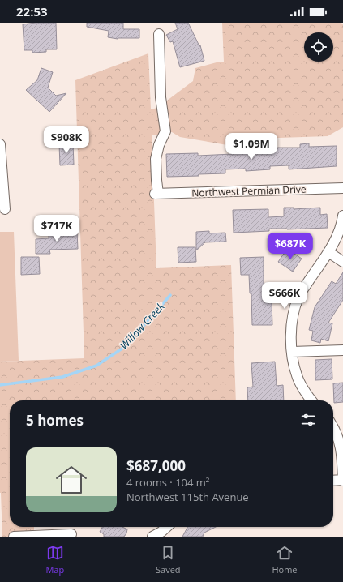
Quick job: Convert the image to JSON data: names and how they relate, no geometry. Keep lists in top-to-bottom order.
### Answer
{
  "streets": {
    "street": ["Northwest Permian Drive"]
  },
  "water": ["Willow Creek"],
  "page": {
    "status": "22:53",
    "price": [
      "$908K",
      "$1.09M",
      "$717K",
      "$687K",
      "$666K"
    ],
    "heading": "5 homes",
    "list": [
      {
        "name": "$687,000",
        "note": "4 rooms · 104 m² · Northwest 115th Avenue"
      }
    ],
    "tabs": ["Map", "Saved", "Home"]
  }
}
